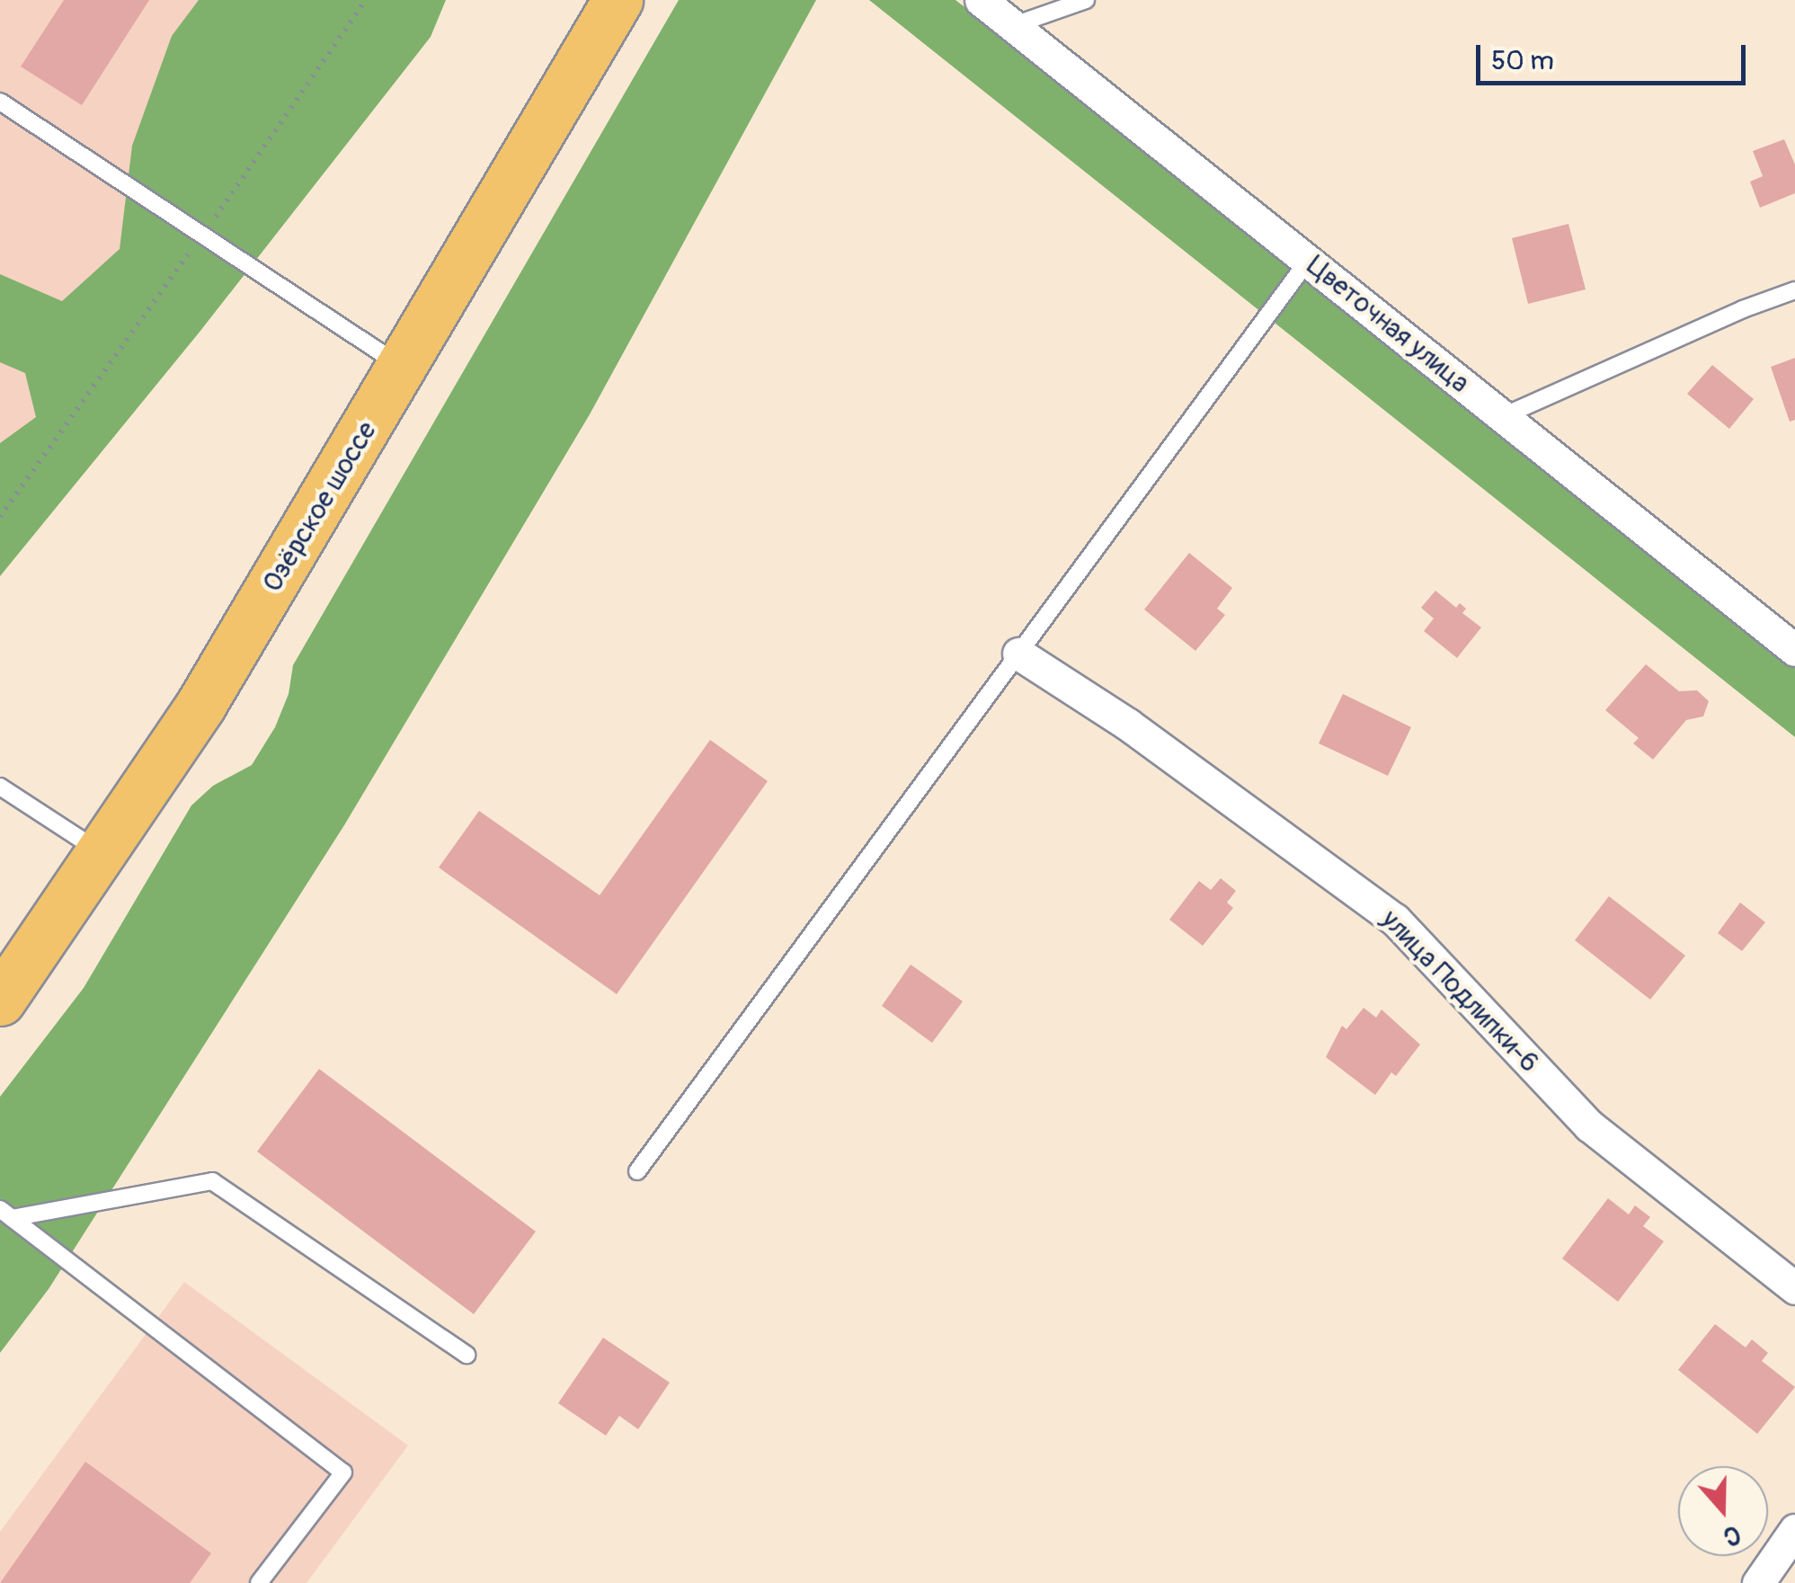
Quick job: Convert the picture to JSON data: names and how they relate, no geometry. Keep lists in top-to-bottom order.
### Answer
{
  "streets": {
    "main road": ["Озёрское шоссе"],
    "street": ["Цветочная улица", "улица Подлипки-6"]
  },
  "scale_bar": "50 m",
  "north": "bottom"
}
